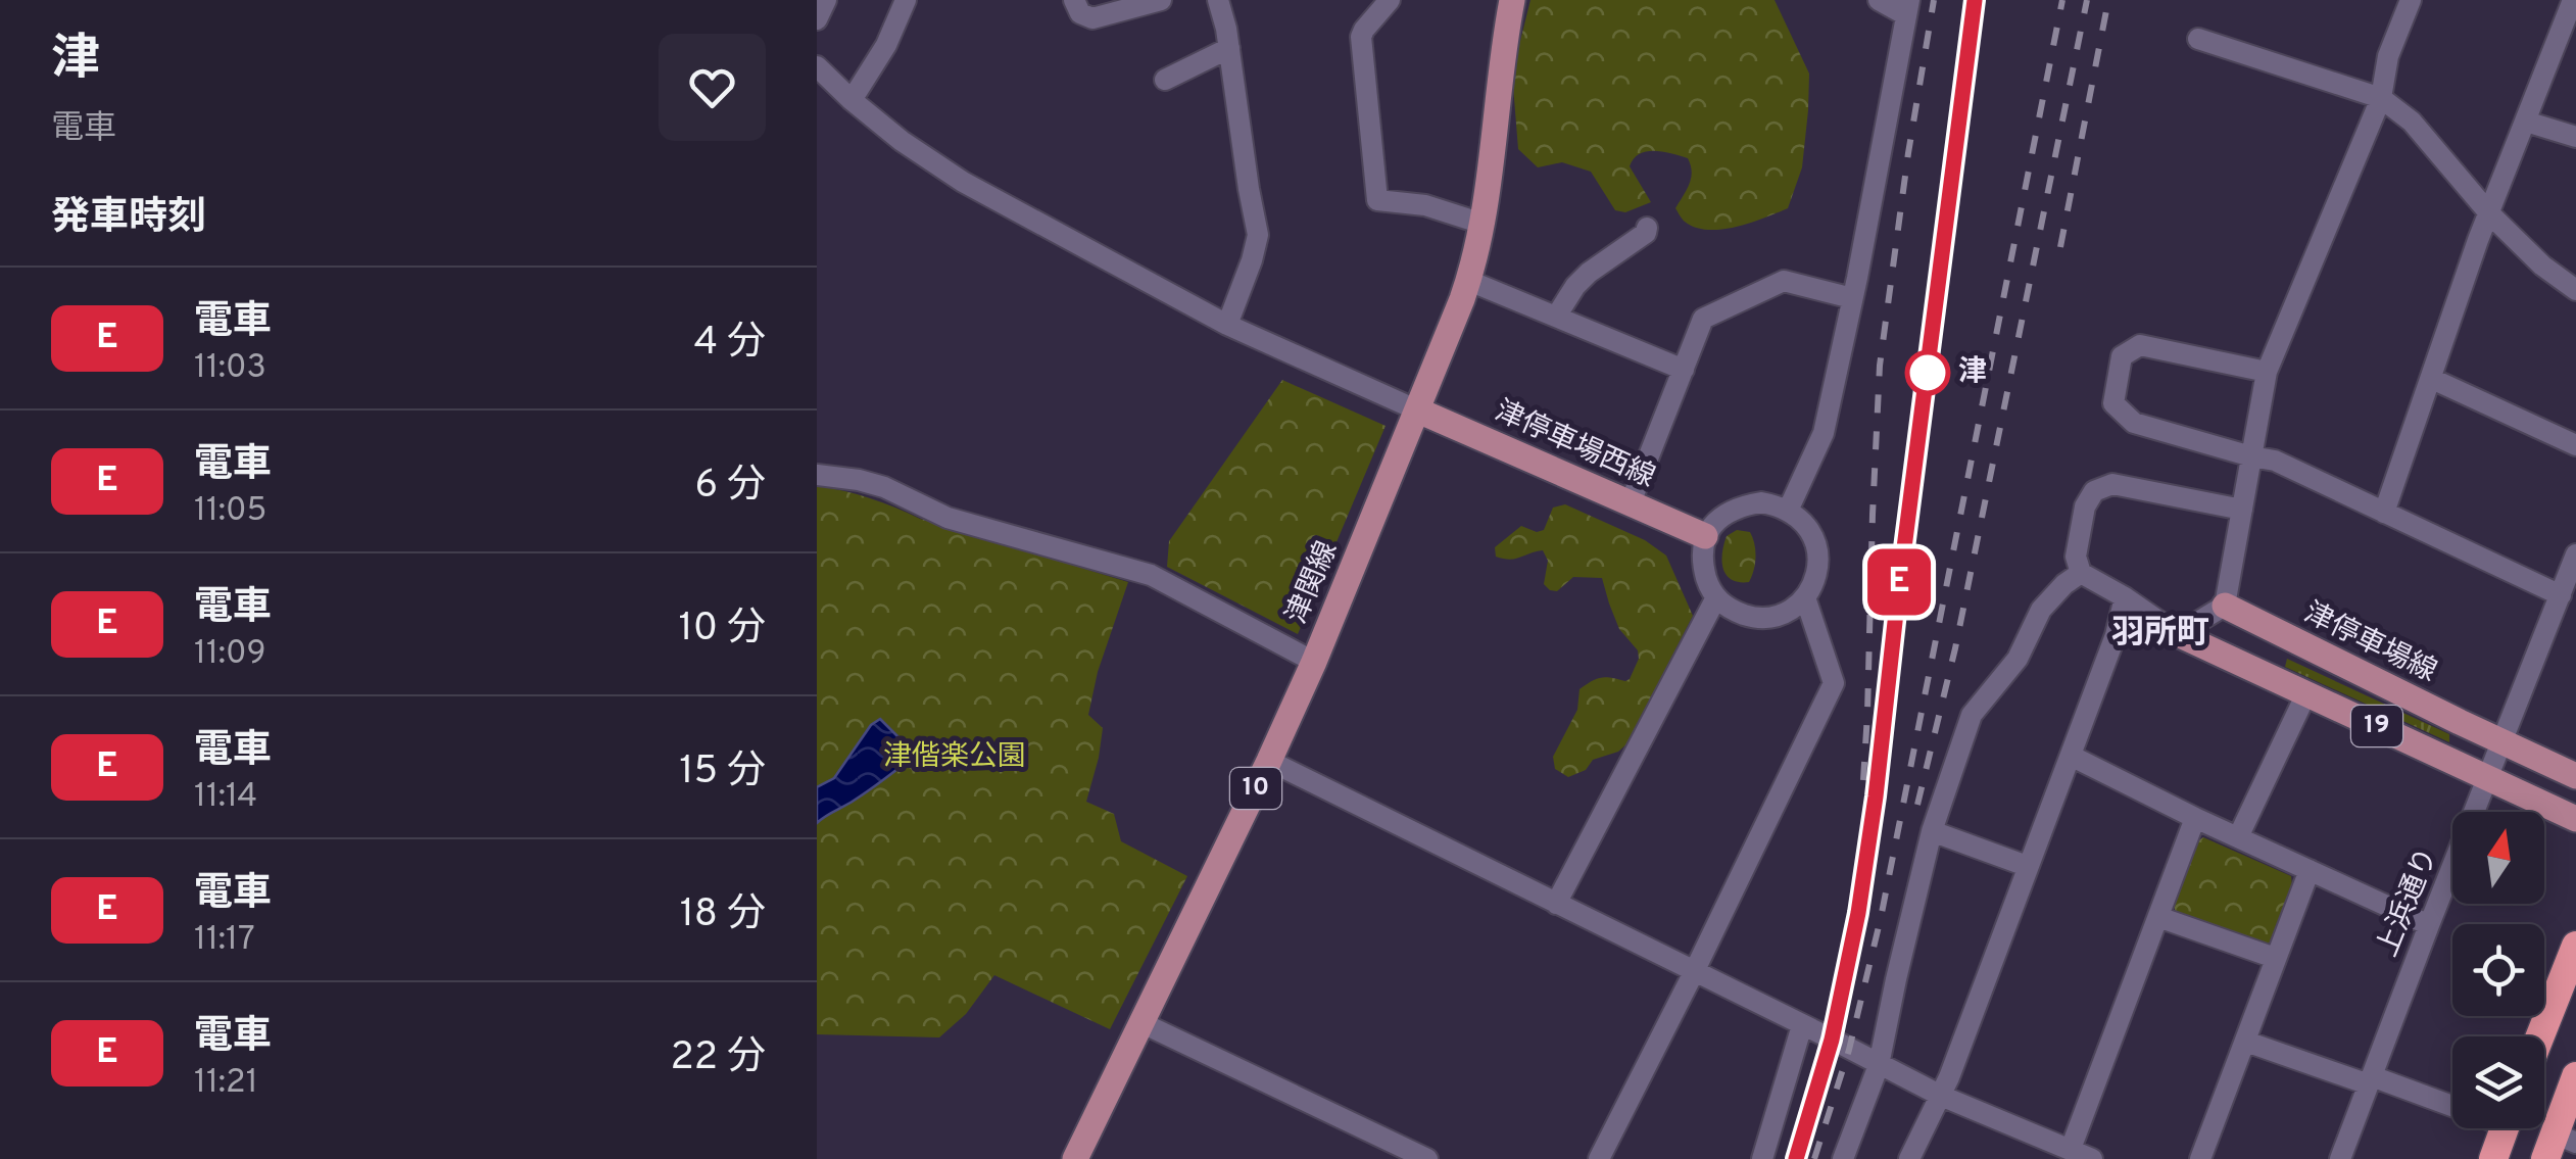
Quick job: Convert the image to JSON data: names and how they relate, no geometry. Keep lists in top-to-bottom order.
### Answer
{
  "streets": {
    "main road": [
      "津停車場西線",
      "津関線",
      "津停車場線",
      "19",
      "10"
    ],
    "street": ["上浜通り"]
  },
  "crossings": [
    ["津停車場西線", "津関線"],
    ["津停車場線", "上浜通り"],
    ["19", "上浜通り"]
  ],
  "districts": ["羽所町"],
  "parks": ["津偕楽公園"],
  "places": ["津"],
  "north": "top",
  "page": {
    "heading": [
      ["津", "電車"],
      "発車時刻"
    ],
    "on_map": "E",
    "list": [
      {
        "mark": "E",
        "name": "電車",
        "note": "11:03",
        "value": "4 分"
      },
      {
        "mark": "E",
        "name": "電車",
        "note": "11:05",
        "value": "6 分"
      },
      {
        "mark": "E",
        "name": "電車",
        "note": "11:09",
        "value": "10 分"
      },
      {
        "mark": "E",
        "name": "電車",
        "note": "11:14",
        "value": "15 分"
      },
      {
        "mark": "E",
        "name": "電車",
        "note": "11:17",
        "value": "18 分"
      },
      {
        "mark": "E",
        "name": "電車",
        "note": "11:21",
        "value": "22 分"
      }
    ]
  }
}
